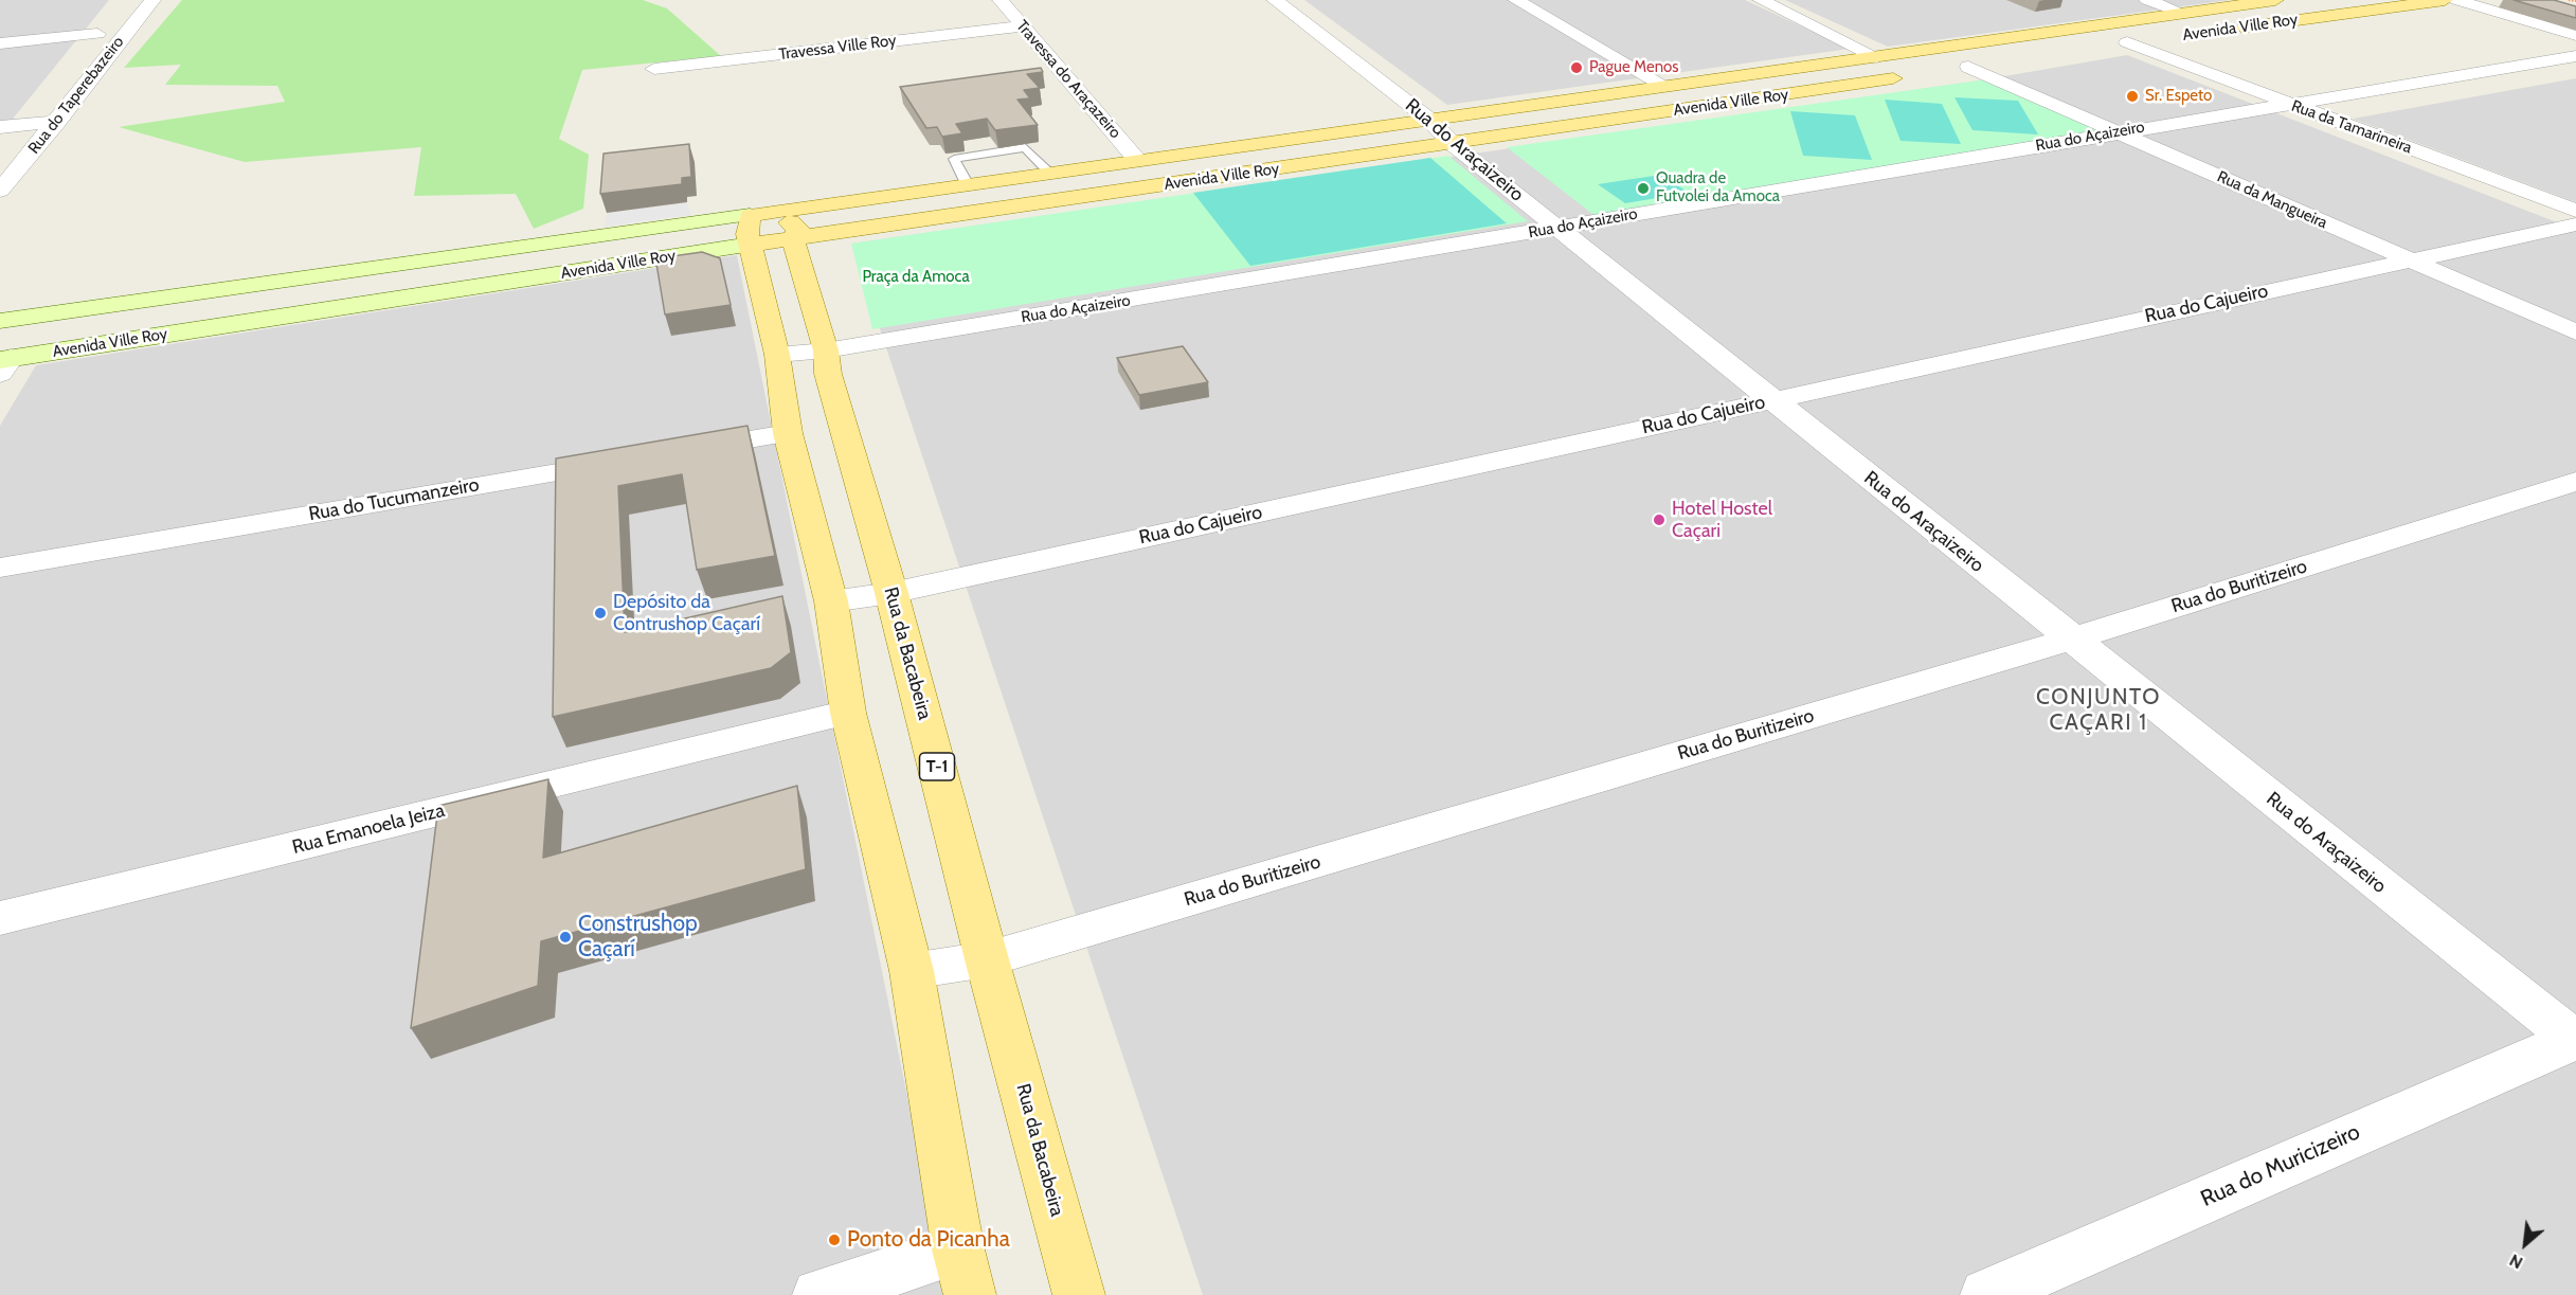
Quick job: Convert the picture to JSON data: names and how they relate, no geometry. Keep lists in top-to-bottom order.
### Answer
{
  "streets": {
    "main road": ["Avenida Ville Roy", "Rua da Bacabeira", "T-1"],
    "street": [
      "Travessa Ville Roy",
      "Travessa do Araçazeiro",
      "Rua do Taperebazeiro",
      "Rua da Tamarineira",
      "Rua do Açaizeiro",
      "Rua do Araçaizeiro",
      "Rua da Mangueira",
      "Rua do Cajueiro",
      "Rua do Tucumanzeiro",
      "Rua do Buritizeiro",
      "Rua Emanoela Jeiza",
      "Rua do Muricizeiro"
    ]
  },
  "crossings": [
    ["Avenida Ville Roy", "Travessa do Araçazeiro"],
    ["Avenida Ville Roy", "Rua da Tamarineira"],
    ["Avenida Ville Roy", "Rua do Araçaizeiro"],
    ["Avenida Ville Roy", "Rua da Bacabeira"],
    ["Travessa Ville Roy", "Travessa do Araçazeiro"],
    ["Rua da Tamarineira", "Rua do Açaizeiro"],
    ["Rua do Açaizeiro", "Rua do Araçaizeiro"],
    ["Rua do Açaizeiro", "Rua da Mangueira"],
    ["Rua do Açaizeiro", "Rua da Bacabeira"],
    ["Rua do Araçaizeiro", "Rua do Cajueiro"],
    ["Rua do Araçaizeiro", "Rua do Buritizeiro"],
    ["Rua do Araçaizeiro", "Rua do Muricizeiro"],
    ["Rua da Mangueira", "Rua do Cajueiro"],
    ["Rua do Cajueiro", "Rua da Bacabeira"],
    ["Rua do Buritizeiro", "Rua da Bacabeira"]
  ],
  "districts": ["CONJUNTO CAÇARI 1"],
  "parks": ["Praça da Amoca"],
  "places": [
    "Pague Menos",
    "Sr. Espeto",
    "Quadra de Futvolei da Amoca",
    "Hotel Hostel Caçari",
    "Depósito da Contrushop Caçarí",
    "Construshop Caçarí",
    "Ponto da Picanha"
  ],
  "north": "bottom left"
}
